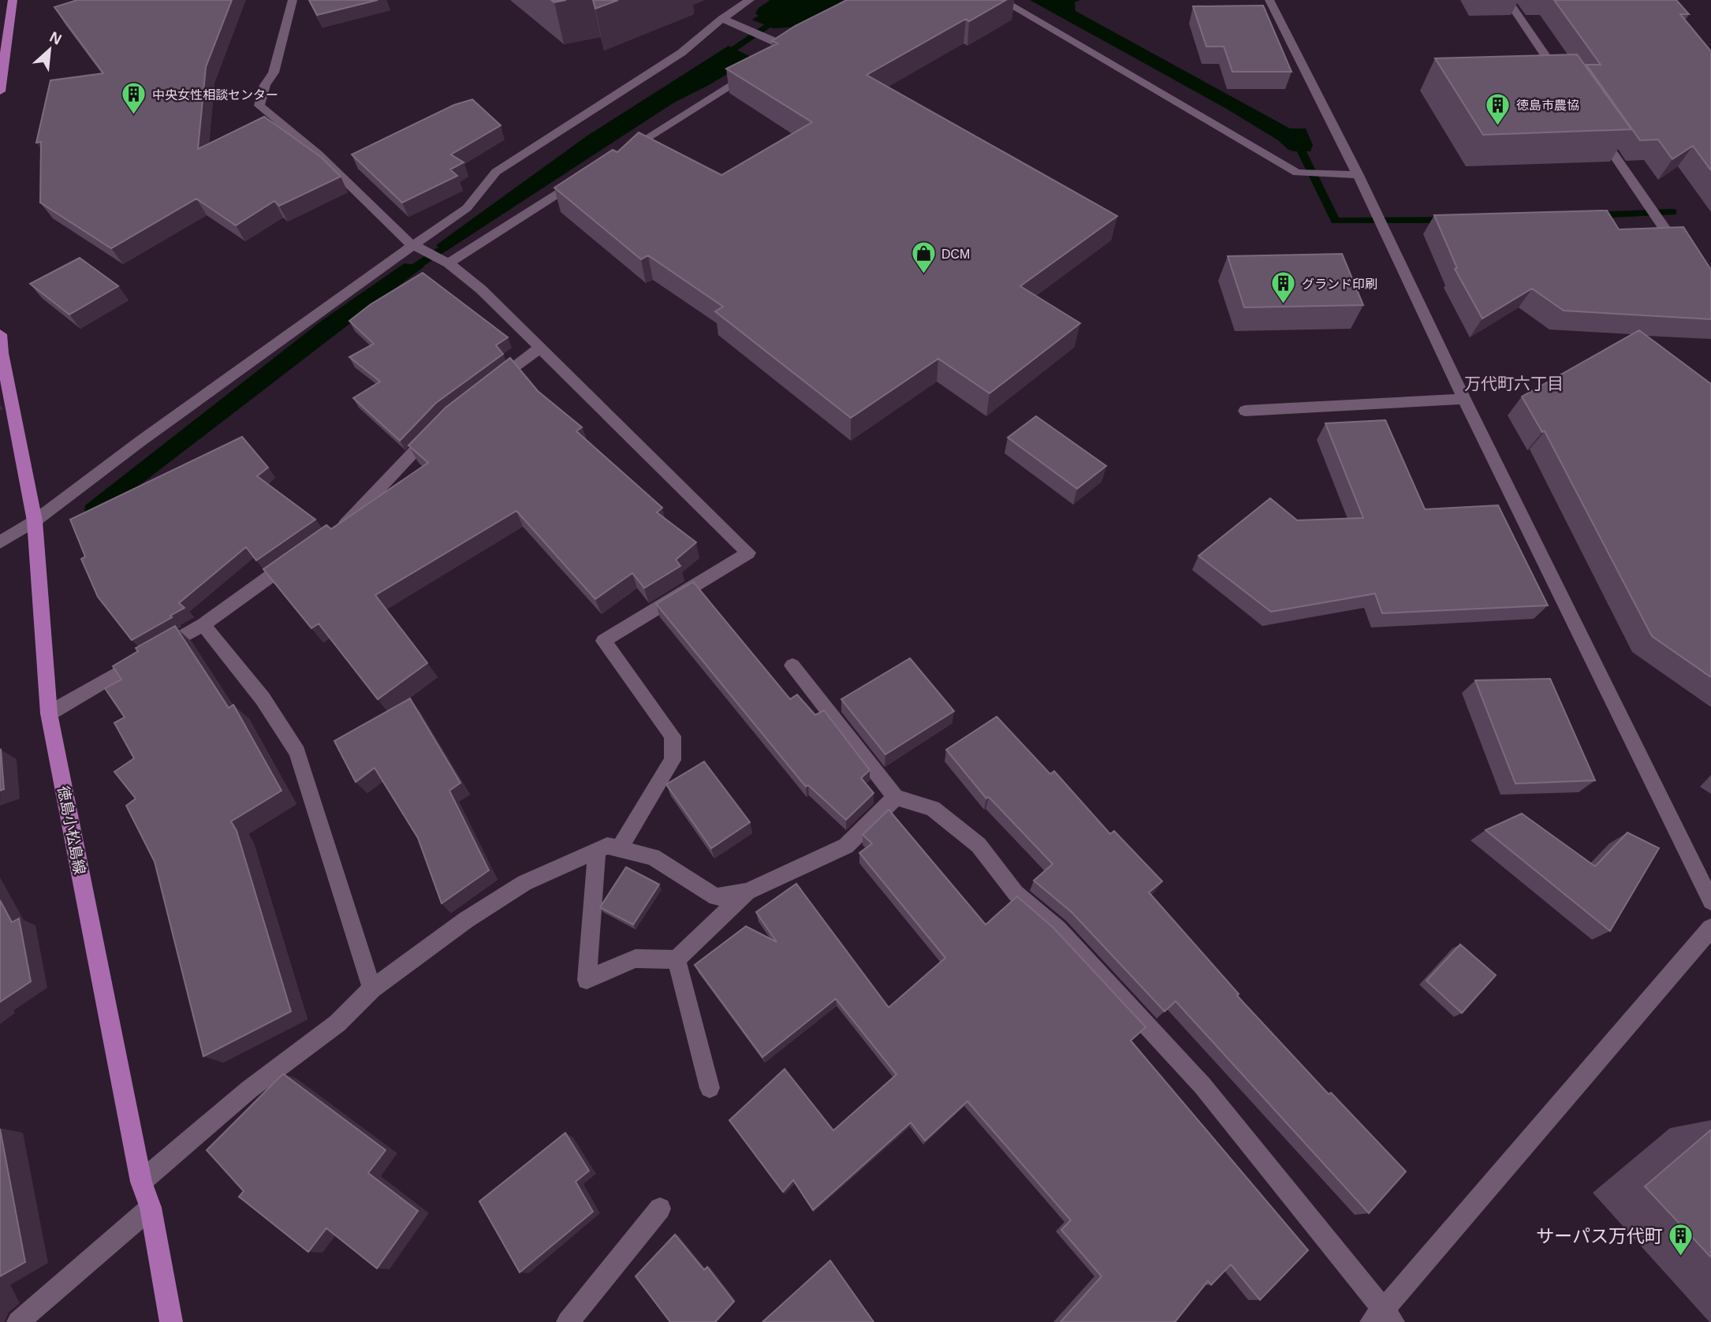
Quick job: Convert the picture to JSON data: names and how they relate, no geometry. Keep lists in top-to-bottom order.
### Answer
{
  "streets": {
    "main road": ["徳島小松島線"]
  },
  "districts": ["万代町六丁目"],
  "places": {
    "building": [
      "中央女性相談センター",
      "徳島市農協",
      "グランド印刷",
      "サーパス万代町"
    ],
    "shop": ["DCM"]
  },
  "north": "top right"
}
